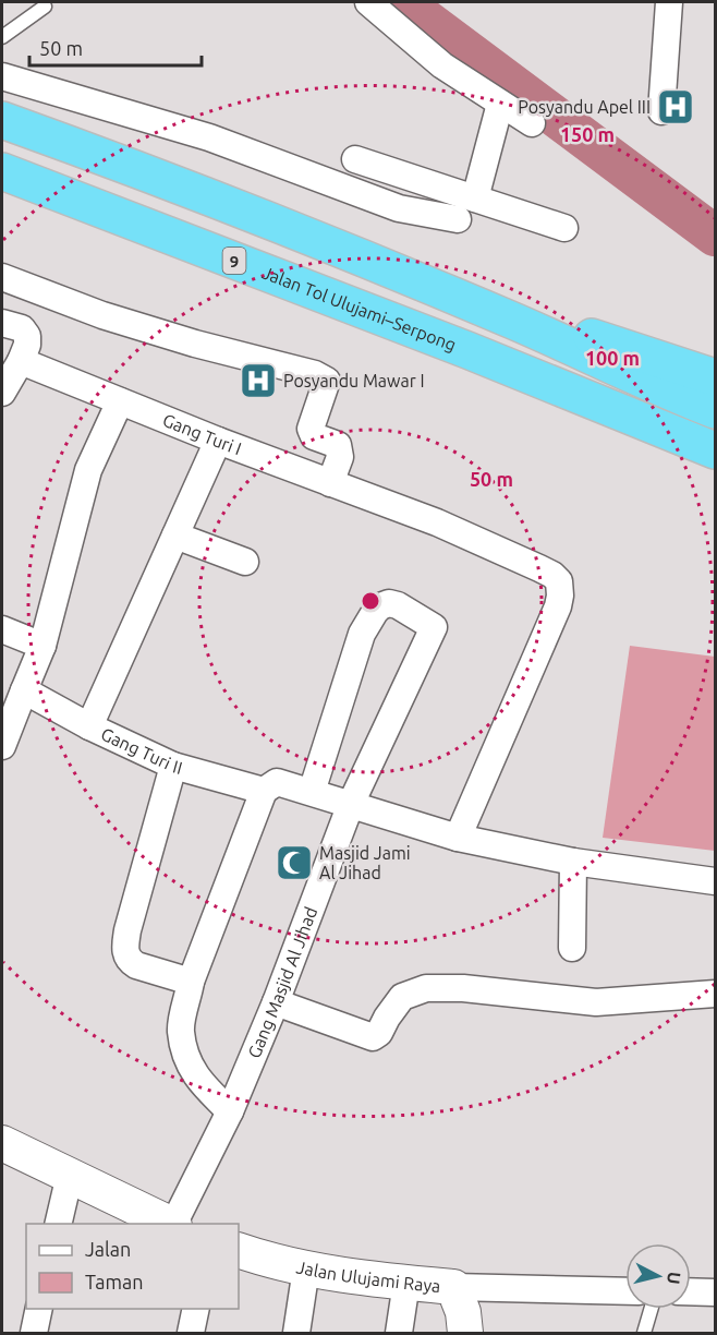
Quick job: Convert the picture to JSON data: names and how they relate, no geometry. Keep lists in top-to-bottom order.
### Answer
{
  "streets": {
    "highway": ["9", "Jalan Tol Ulujami–Serpong"],
    "street": [
      "Gang Turi I",
      "Gang Turi II",
      "Gang Masjid Al Jihad",
      "Jalan Ulujami Raya"
    ]
  },
  "crossings": [
    ["Gang Turi I", "Gang Turi II"],
    ["Gang Turi II", "Gang Masjid Al Jihad"]
  ],
  "places": {
    "hospital": ["Posyandu Apel III", "Posyandu Mawar I"],
    "mosque": ["Masjid Jami Al Jihad"]
  },
  "legend": ["Jalan", "Taman"],
  "scale_bar": "50 m",
  "north": "right",
  "rings": ["150 m", "100 m", "50 m"]
}
